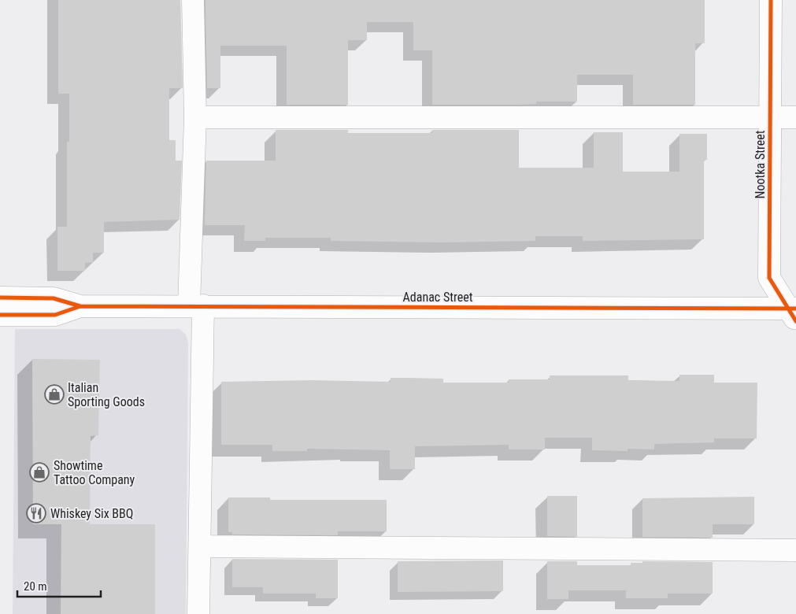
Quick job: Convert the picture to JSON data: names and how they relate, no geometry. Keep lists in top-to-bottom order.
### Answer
{
  "streets": {
    "street": ["Nootka Street", "Adanac Street"]
  },
  "crossings": [
    ["Nootka Street", "Adanac Street"]
  ],
  "places": {
    "shop": ["Italian Sporting Goods", "Showtime Tattoo Company"],
    "restaurant": ["Whiskey Six BBQ"]
  },
  "scale_bar": "20 m"
}
